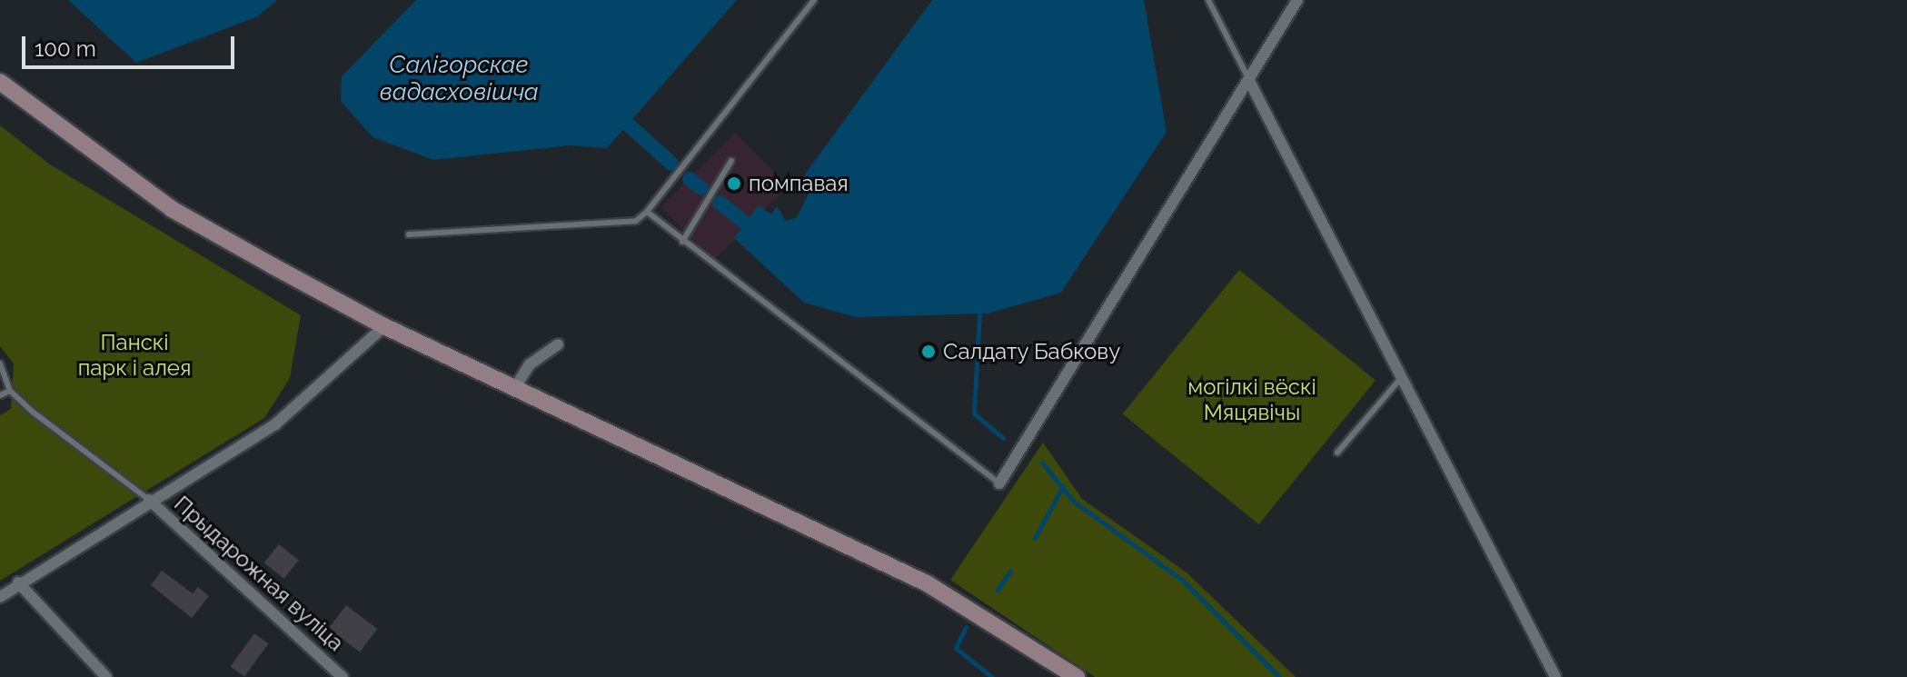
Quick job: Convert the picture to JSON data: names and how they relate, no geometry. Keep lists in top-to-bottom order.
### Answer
{
  "streets": {
    "street": ["Прыдарожная вуліца"]
  },
  "water": ["Салігорскае вадасховішча"],
  "parks": ["Панскі парк і алея", "могілкі вёскі Мяцявічы"],
  "places": ["помпавая", "Салдату Бабкову"],
  "scale_bar": "100 m"
}
